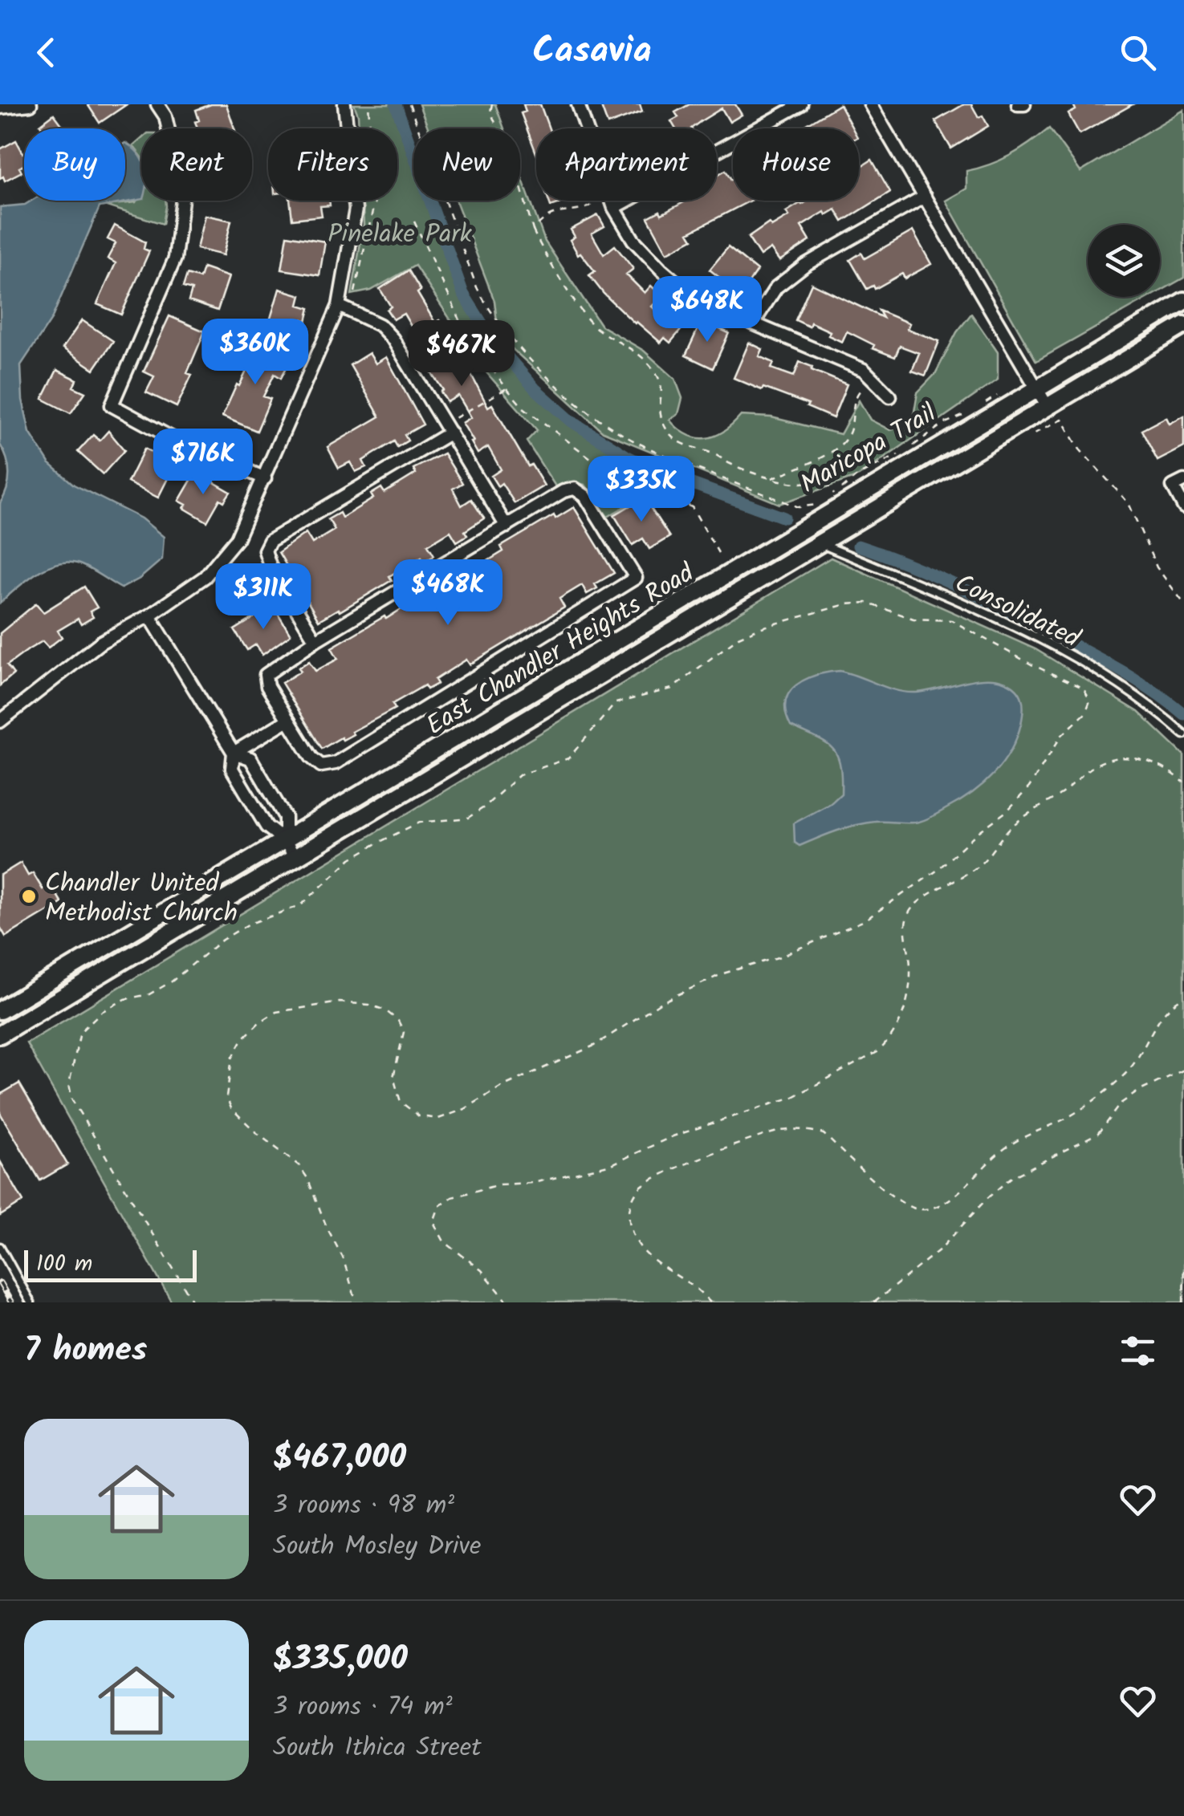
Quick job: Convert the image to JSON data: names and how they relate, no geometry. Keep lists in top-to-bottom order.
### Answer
{
  "streets": {
    "main road": ["East Chandler Heights Road"],
    "lane": ["Consolidated"],
    "path": ["Maricopa Trail"]
  },
  "crossings": [
    ["Maricopa Trail", "East Chandler Heights Road"],
    ["Consolidated", "East Chandler Heights Road"]
  ],
  "parks": ["Pinelake Park"],
  "places": ["Chandler United Methodist Church"],
  "scale_bar": "100 m",
  "page": {
    "header": "Casavia",
    "chip": [
      "Buy",
      "Rent",
      "Filters",
      "New",
      "Apartment",
      "House"
    ],
    "price": [
      "$648K",
      "$360K",
      "$467K",
      "$716K",
      "$335K",
      "$468K",
      "$311K"
    ],
    "scale": "100 m",
    "heading": "7 homes",
    "list": [
      {
        "name": "$467,000",
        "note": "3 rooms · 98 m² · South Mosley Drive"
      },
      {
        "name": "$335,000",
        "note": "3 rooms · 74 m² · South Ithica Street"
      }
    ]
  }
}
